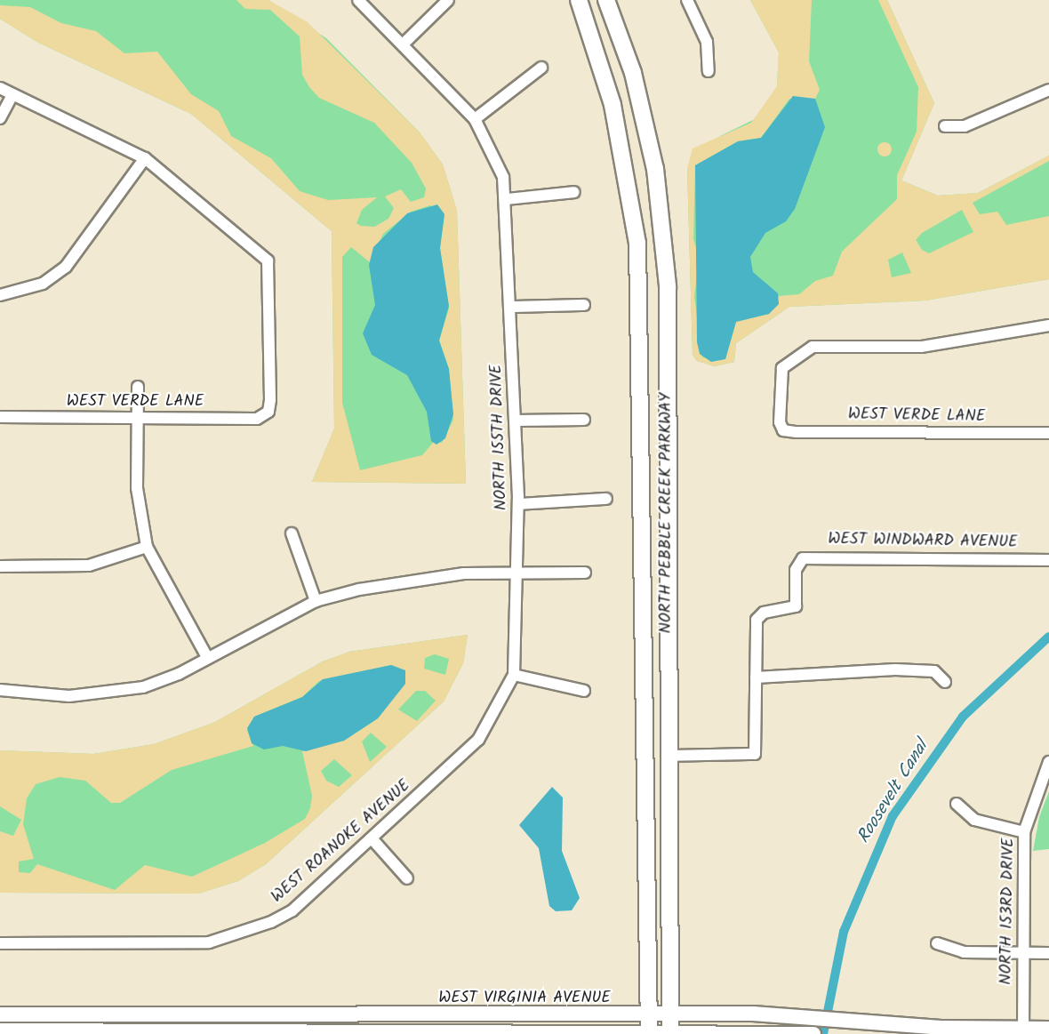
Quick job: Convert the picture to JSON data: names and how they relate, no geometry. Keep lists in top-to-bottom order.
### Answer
{
  "streets": {
    "main road": ["NORTH PEBBLE CREEK PARKWAY", "WEST VIRGINIA AVENUE"],
    "street": [
      "WEST VERDE LANE",
      "NORTH 155TH DRIVE",
      "WEST WINDWARD AVENUE",
      "WEST ROANOKE AVENUE",
      "NORTH 153RD DRIVE"
    ]
  },
  "crossings": [
    ["NORTH 155TH DRIVE", "WEST ROANOKE AVENUE"],
    ["NORTH PEBBLE CREEK PARKWAY", "WEST VIRGINIA AVENUE"],
    ["NORTH 153RD DRIVE", "WEST VIRGINIA AVENUE"]
  ],
  "water": ["Roosevelt Canal"]
}
